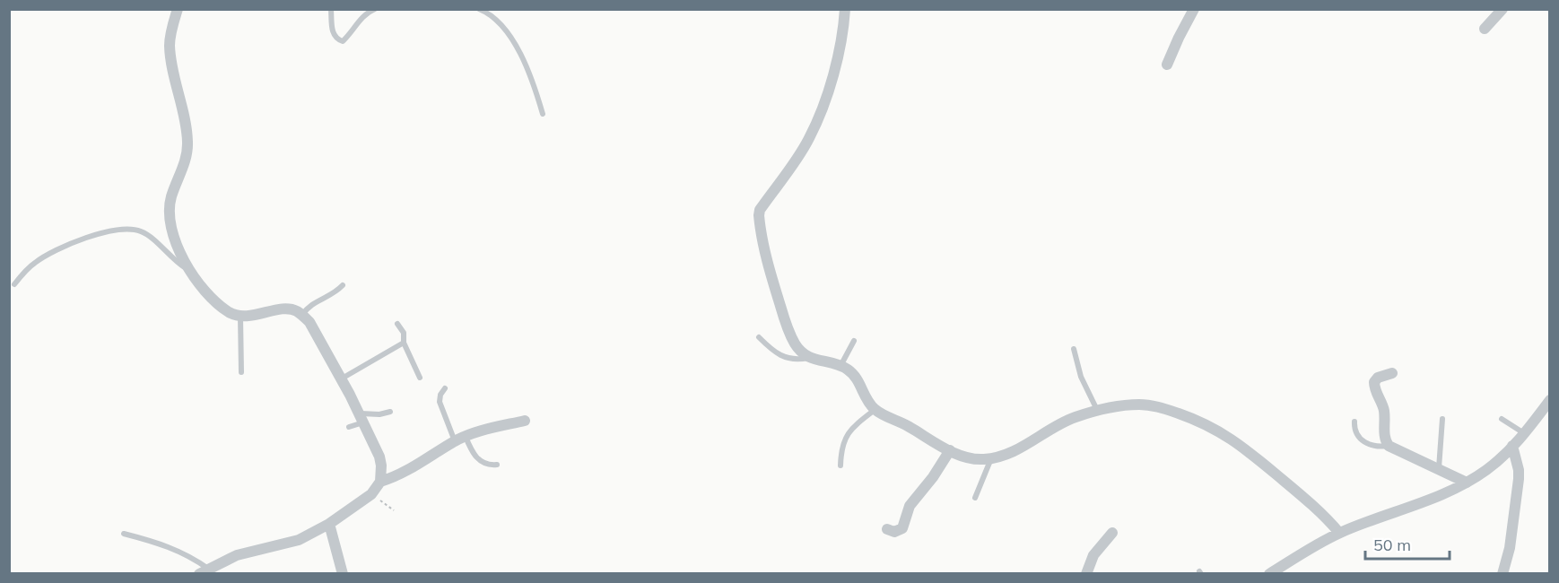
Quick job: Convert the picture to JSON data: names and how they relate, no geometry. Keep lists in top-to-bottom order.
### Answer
{
  "scale_bar": "50 m"
}
